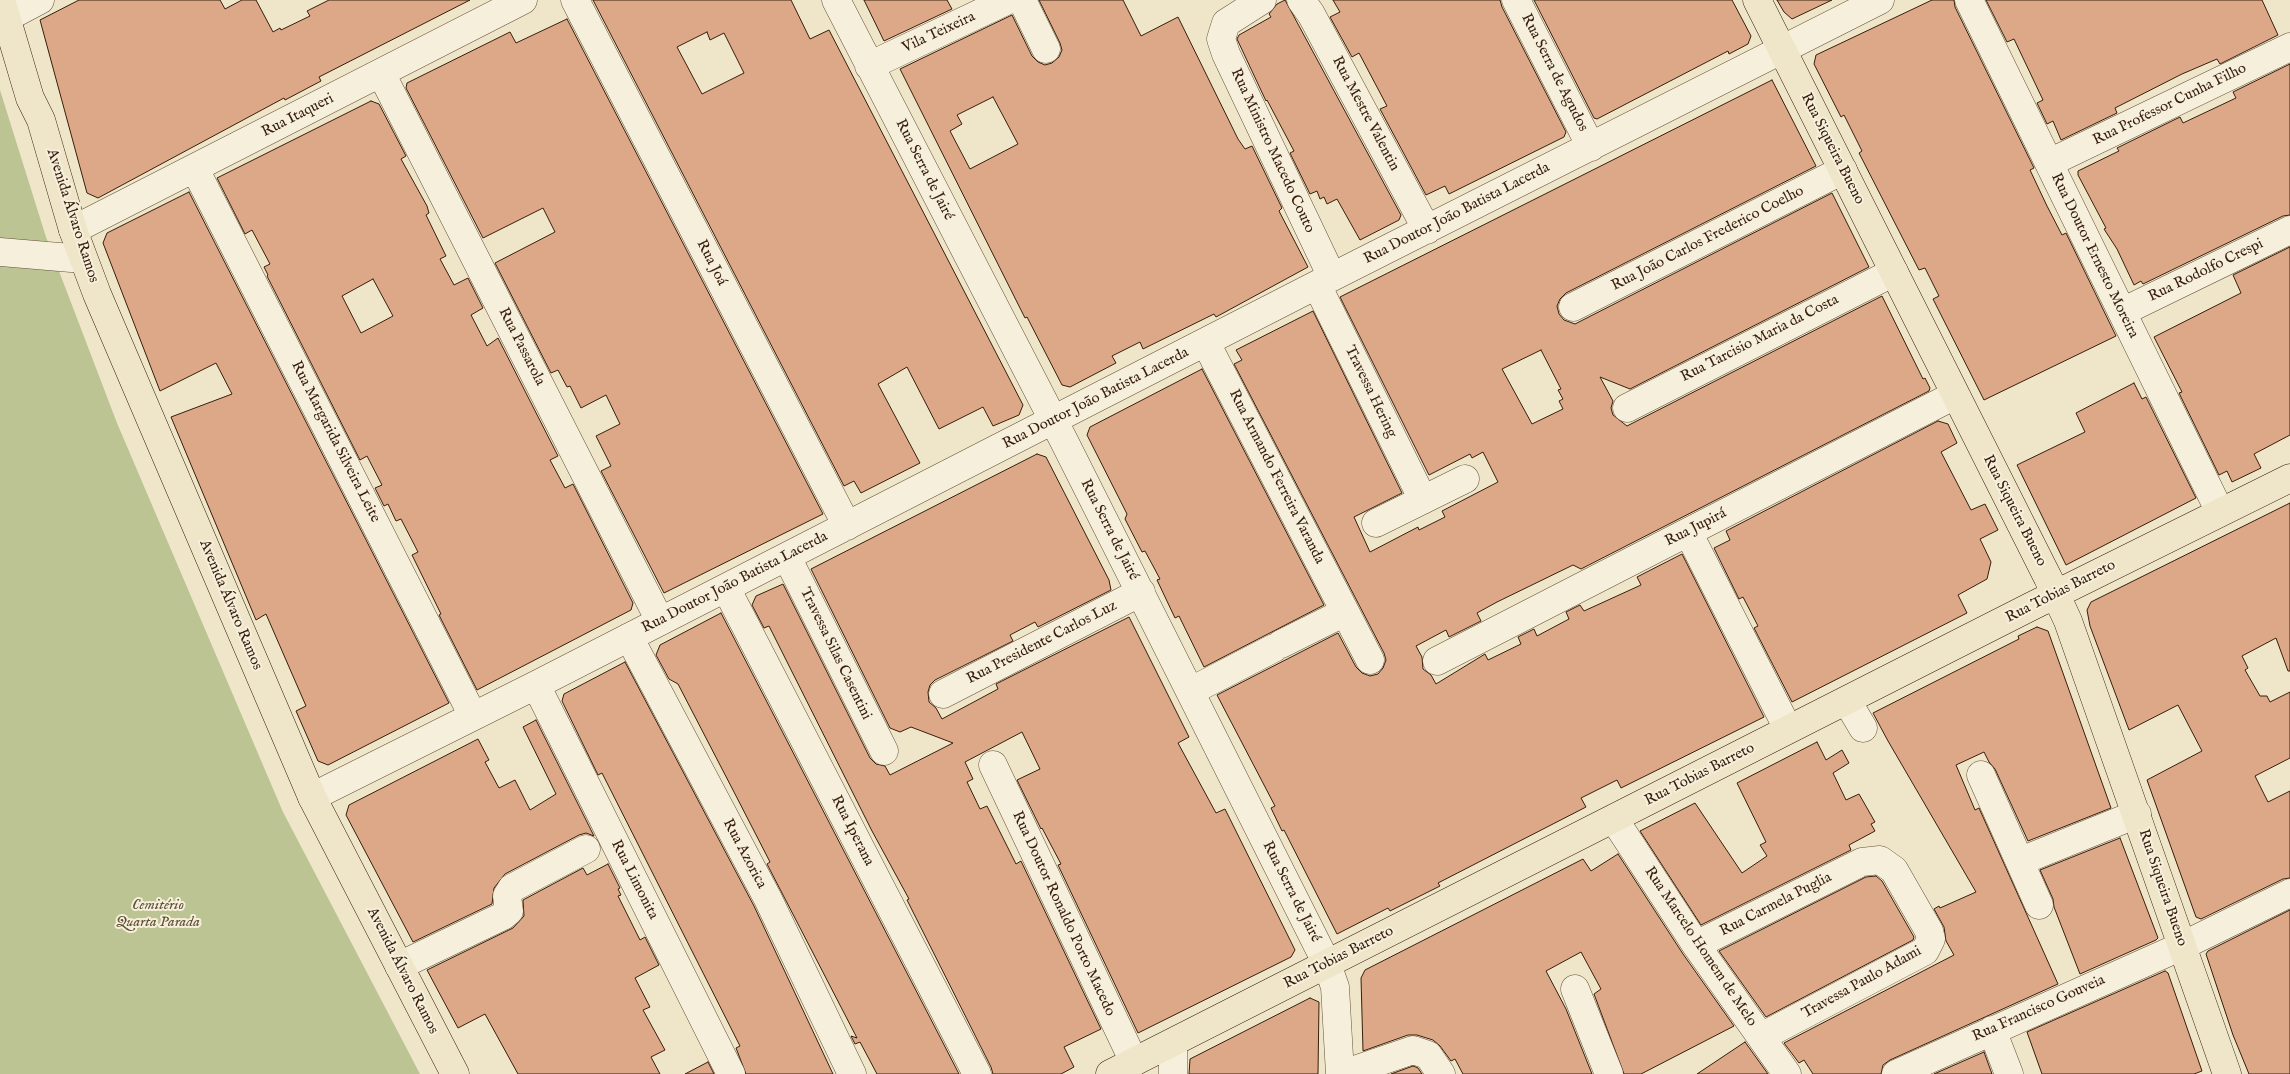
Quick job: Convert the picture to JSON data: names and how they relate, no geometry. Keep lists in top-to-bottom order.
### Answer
{
  "streets": {
    "main road": ["Rua Siqueira Bueno", "Avenida Álvaro Ramos", "Rua Tobias Barreto"],
    "street": [
      "Vila Teixeira",
      "Rua Serra de Agudos",
      "Rua Professor Cunha Filho",
      "Rua Mestre Valentin",
      "Rua Itaqueri",
      "Rua Ministro Macedo Couto",
      "Rua Serra de Jairé",
      "Rua Doutor João Batista Lacerda",
      "Rua João Carlos Frederico Coelho",
      "Rua Doutor Ernesto Moreira",
      "Rua Joá",
      "Rua Rodolfo Crespi",
      "Rua Tarcisio Maria da Costa",
      "Rua Passarola",
      "Travessa Hering",
      "Rua Margarida Silveira Leite",
      "Rua Armando Ferreira Varanda",
      "Rua Jupirá",
      "Rua Presidente Carlos Luz",
      "Travessa Silas Casentini",
      "Rua Iperana",
      "Rua Azorica",
      "Rua Limonita",
      "Rua Carmela Puglia",
      "Rua Doutor Ronaldo Porto Macedo",
      "Rua Marcelo Homem de Melo",
      "Travessa Paulo Adami",
      "Rua Francisco Gouveia"
    ]
  },
  "crossings": [
    ["Vila Teixeira", "Rua Serra de Jairé"],
    ["Rua Serra de Agudos", "Rua Doutor João Batista Lacerda"],
    ["Rua Professor Cunha Filho", "Rua Doutor Ernesto Moreira"],
    ["Rua Mestre Valentin", "Rua Doutor João Batista Lacerda"],
    ["Rua Itaqueri", "Avenida Álvaro Ramos"],
    ["Rua Itaqueri", "Rua Passarola"],
    ["Rua Itaqueri", "Rua Margarida Silveira Leite"],
    ["Rua Siqueira Bueno", "Rua Doutor João Batista Lacerda"],
    ["Rua Siqueira Bueno", "Rua João Carlos Frederico Coelho"],
    ["Rua Siqueira Bueno", "Rua Tarcisio Maria da Costa"],
    ["Rua Siqueira Bueno", "Rua Jupirá"],
    ["Rua Siqueira Bueno", "Rua Tobias Barreto"],
    ["Rua Siqueira Bueno", "Rua Francisco Gouveia"],
    ["Rua Ministro Macedo Couto", "Rua Doutor João Batista Lacerda"],
    ["Rua Ministro Macedo Couto", "Travessa Hering"],
    ["Rua Serra de Jairé", "Rua Doutor João Batista Lacerda"],
    ["Rua Serra de Jairé", "Rua Tobias Barreto"],
    ["Rua Serra de Jairé", "Rua Presidente Carlos Luz"],
    ["Rua Doutor João Batista Lacerda", "Avenida Álvaro Ramos"],
    ["Rua Doutor João Batista Lacerda", "Rua Joá"],
    ["Rua Doutor João Batista Lacerda", "Rua Passarola"],
    ["Rua Doutor João Batista Lacerda", "Travessa Hering"],
    ["Rua Doutor João Batista Lacerda", "Rua Margarida Silveira Leite"],
    ["Rua Doutor João Batista Lacerda", "Rua Armando Ferreira Varanda"],
    ["Rua Doutor João Batista Lacerda", "Travessa Silas Casentini"],
    ["Rua Doutor João Batista Lacerda", "Rua Iperana"],
    ["Rua Doutor João Batista Lacerda", "Rua Azorica"],
    ["Rua Doutor João Batista Lacerda", "Rua Limonita"],
    ["Rua Doutor Ernesto Moreira", "Rua Rodolfo Crespi"],
    ["Rua Doutor Ernesto Moreira", "Rua Tobias Barreto"],
    ["Rua Tobias Barreto", "Rua Doutor Ronaldo Porto Macedo"],
    ["Rua Tobias Barreto", "Rua Marcelo Homem de Melo"],
    ["Rua Carmela Puglia", "Rua Marcelo Homem de Melo"],
    ["Rua Carmela Puglia", "Travessa Paulo Adami"],
    ["Rua Marcelo Homem de Melo", "Travessa Paulo Adami"]
  ],
  "parks": ["Cemitério Quarta Parada"]
}
